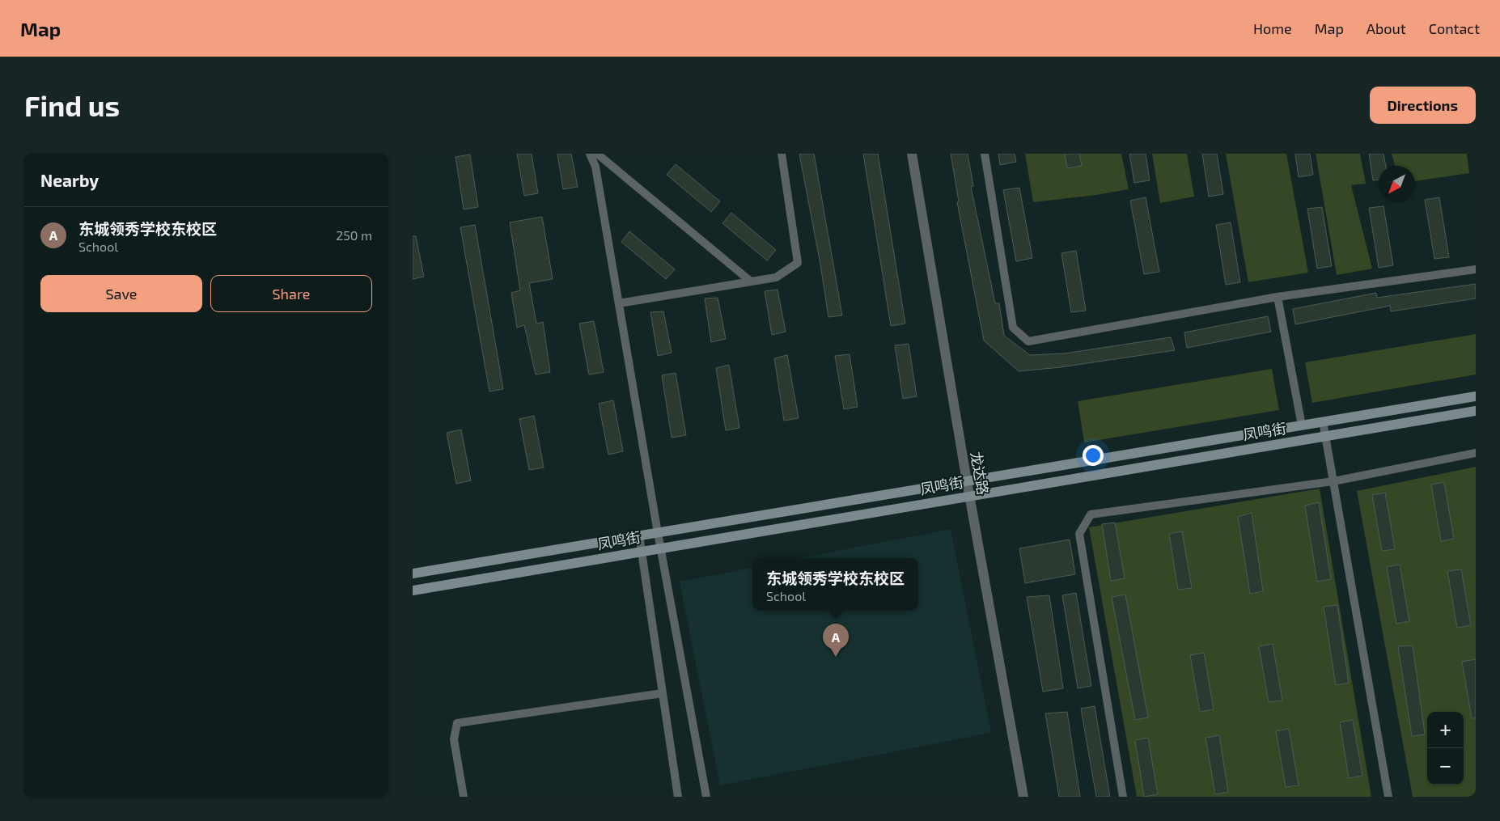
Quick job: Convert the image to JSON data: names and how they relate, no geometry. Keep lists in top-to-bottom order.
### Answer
{
  "streets": {
    "main road": ["凤鸣街"],
    "street": ["龙达路"]
  },
  "crossings": [
    ["凤鸣街", "龙达路"]
  ],
  "north": "bottom left",
  "page": {
    "header": "Map",
    "nav": [
      "Home",
      "Map",
      "About",
      "Contact"
    ],
    "buttons": [
      "Directions",
      ["Save", "Share"]
    ],
    "title": "Find us",
    "heading": "Nearby",
    "list": [
      {
        "mark": "A",
        "name": "东城领秀学校东校区",
        "note": "School",
        "value": "250 m"
      }
    ],
    "popup": ["东城领秀学校东校区", "School"],
    "pins": "A",
    "map_buttons": ["+", "−"]
  }
}
